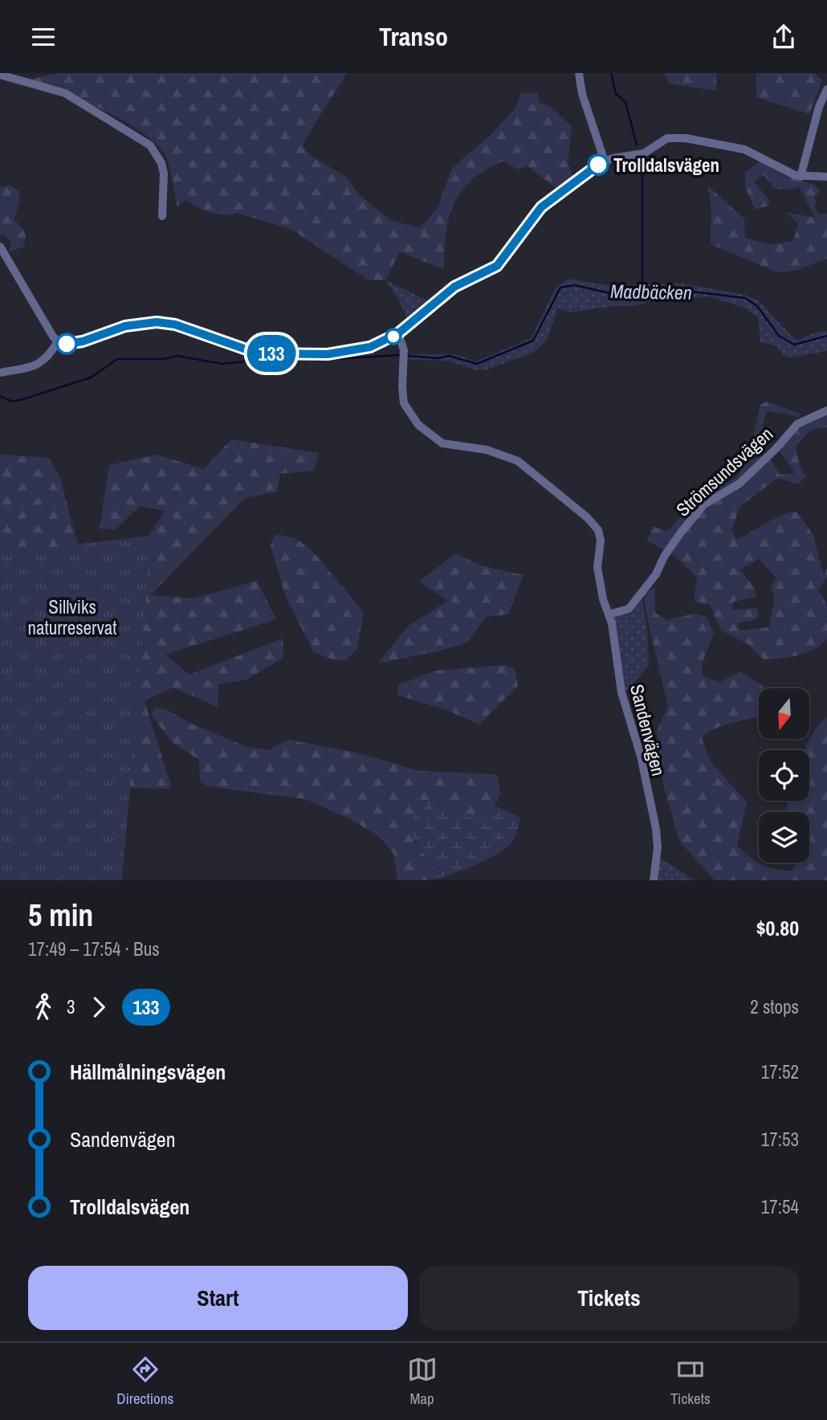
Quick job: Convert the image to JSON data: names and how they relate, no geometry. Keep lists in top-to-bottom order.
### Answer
{
  "streets": {
    "street": ["Strömsundsvägen", "Sandenvägen"]
  },
  "crossings": [
    ["Strömsundsvägen", "Sandenvägen"]
  ],
  "water": ["Madbäcken"],
  "parks": ["Sillviks naturreservat"],
  "places": ["Trolldalsvägen"],
  "lines": ["bus line 133"],
  "north": "bottom",
  "page": {
    "header": "Transo",
    "on_map": "133",
    "heading": ["5 min", "17:49 – 17:54 · Bus", "$0.80"],
    "legs": ["3", "133", "2 stops"],
    "list": [
      {
        "name": "Hällmålningsvägen",
        "value": "17:52"
      },
      {
        "name": "Sandenvägen",
        "value": "17:53"
      },
      {
        "name": "Trolldalsvägen",
        "value": "17:54"
      }
    ],
    "buttons": ["Start", "Tickets"],
    "tabs": ["Directions", "Map", "Tickets"]
  }
}
